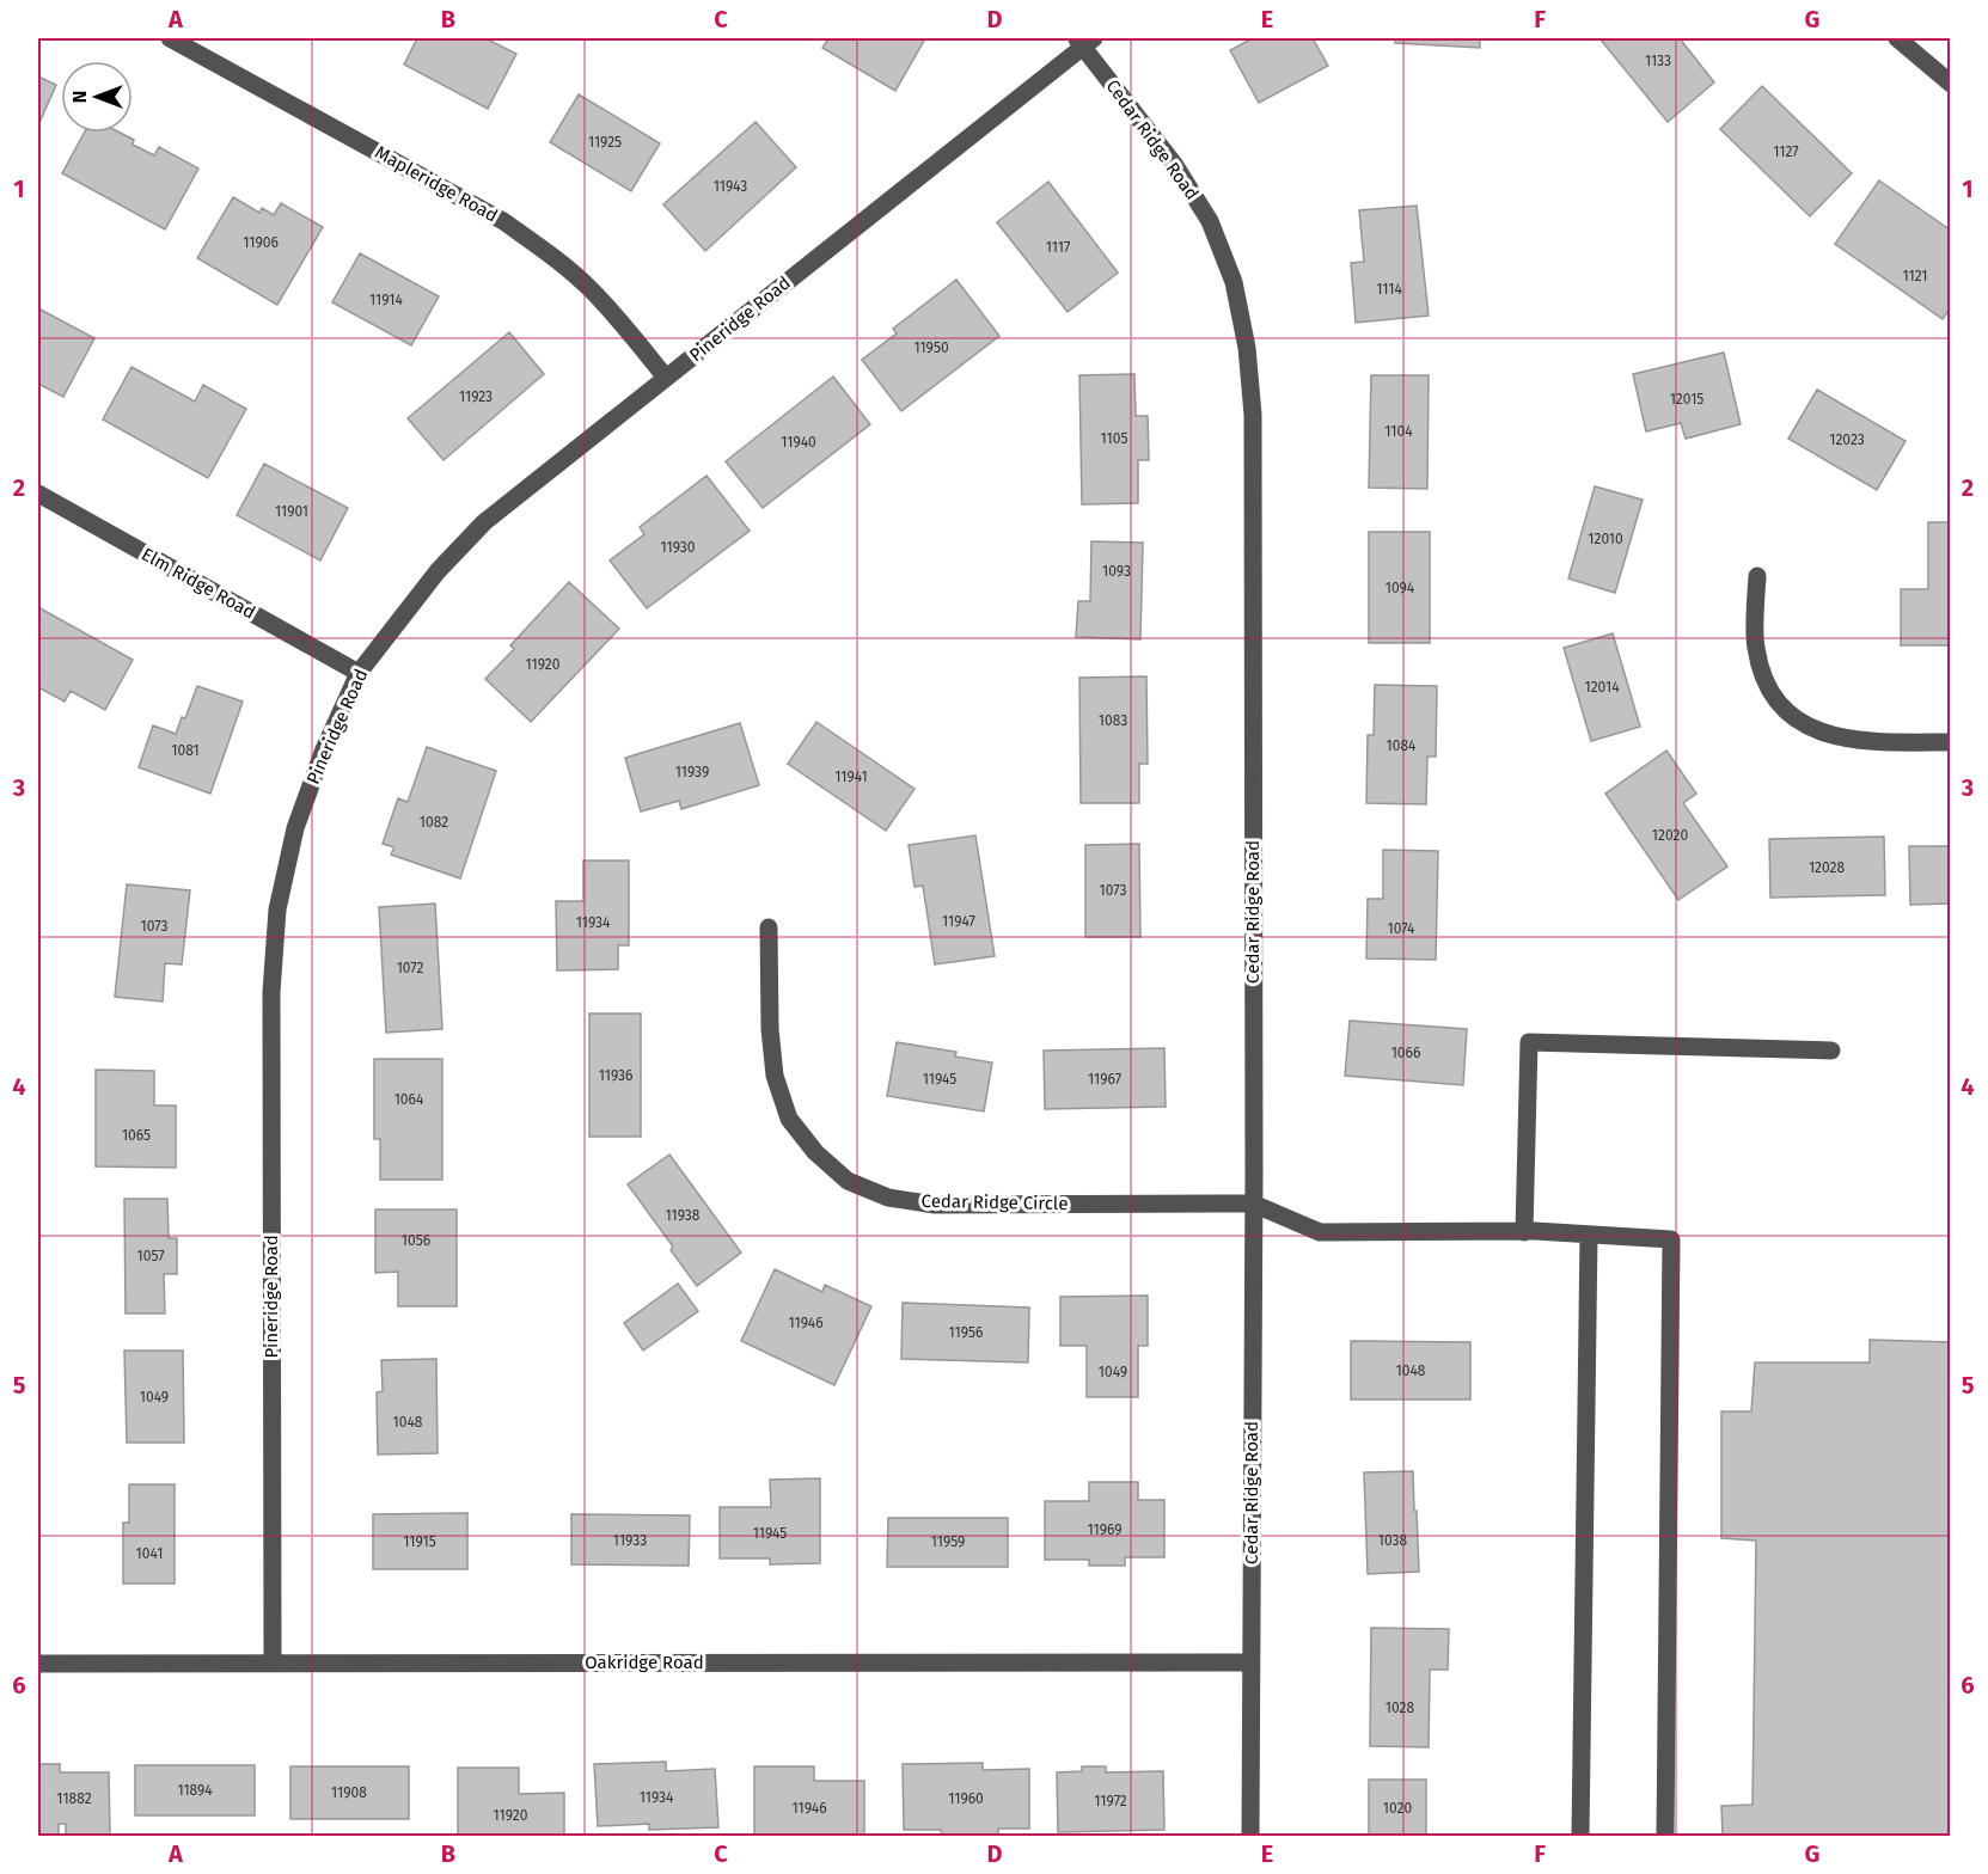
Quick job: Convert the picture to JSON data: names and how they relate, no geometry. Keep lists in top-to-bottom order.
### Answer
{
  "streets": {
    "street": [
      "Cedar Ridge Road",
      "Mapleridge Road",
      "Pineridge Road",
      "Elm Ridge Road",
      "Cedar Ridge Circle",
      "Oakridge Road"
    ]
  },
  "crossings": [
    ["Cedar Ridge Road", "Pineridge Road"],
    ["Cedar Ridge Road", "Cedar Ridge Circle"],
    ["Cedar Ridge Road", "Oakridge Road"],
    ["Mapleridge Road", "Pineridge Road"],
    ["Pineridge Road", "Elm Ridge Road"],
    ["Pineridge Road", "Oakridge Road"]
  ],
  "house_numbers": [
    "1133",
    "11925",
    "1127",
    "11943",
    "11906",
    "1117",
    "1121",
    "1114",
    "11914",
    "11950",
    "11923",
    "12015",
    "1104",
    "1105",
    "12023",
    "11940",
    "11901",
    "12010",
    "11930",
    "1093",
    "1094",
    "11920",
    "12014",
    "1083",
    "1084",
    "1081",
    "11939",
    "11941",
    "1082",
    "12020",
    "12028",
    "1073",
    "11947",
    "11934",
    "1073",
    "1074",
    "1072",
    "1066",
    "11936",
    "11945",
    "11967",
    "1064",
    "1065",
    "11938",
    "1056",
    "1057",
    "11946",
    "11956",
    "1048",
    "1049",
    "1049",
    "1048",
    "11969",
    "11945",
    "11933",
    "1038",
    "11915",
    "11959",
    "1041",
    "1028",
    "11894",
    "11908",
    "11934",
    "11882",
    "11960",
    "11972",
    "11946",
    "1020",
    "11920"
  ],
  "north": "left",
  "grid": {
    "columns": [
      "A",
      "B",
      "C",
      "D",
      "E",
      "F",
      "G"
    ],
    "rows": [
      "1",
      "2",
      "3",
      "4",
      "5",
      "6"
    ]
  }
}
